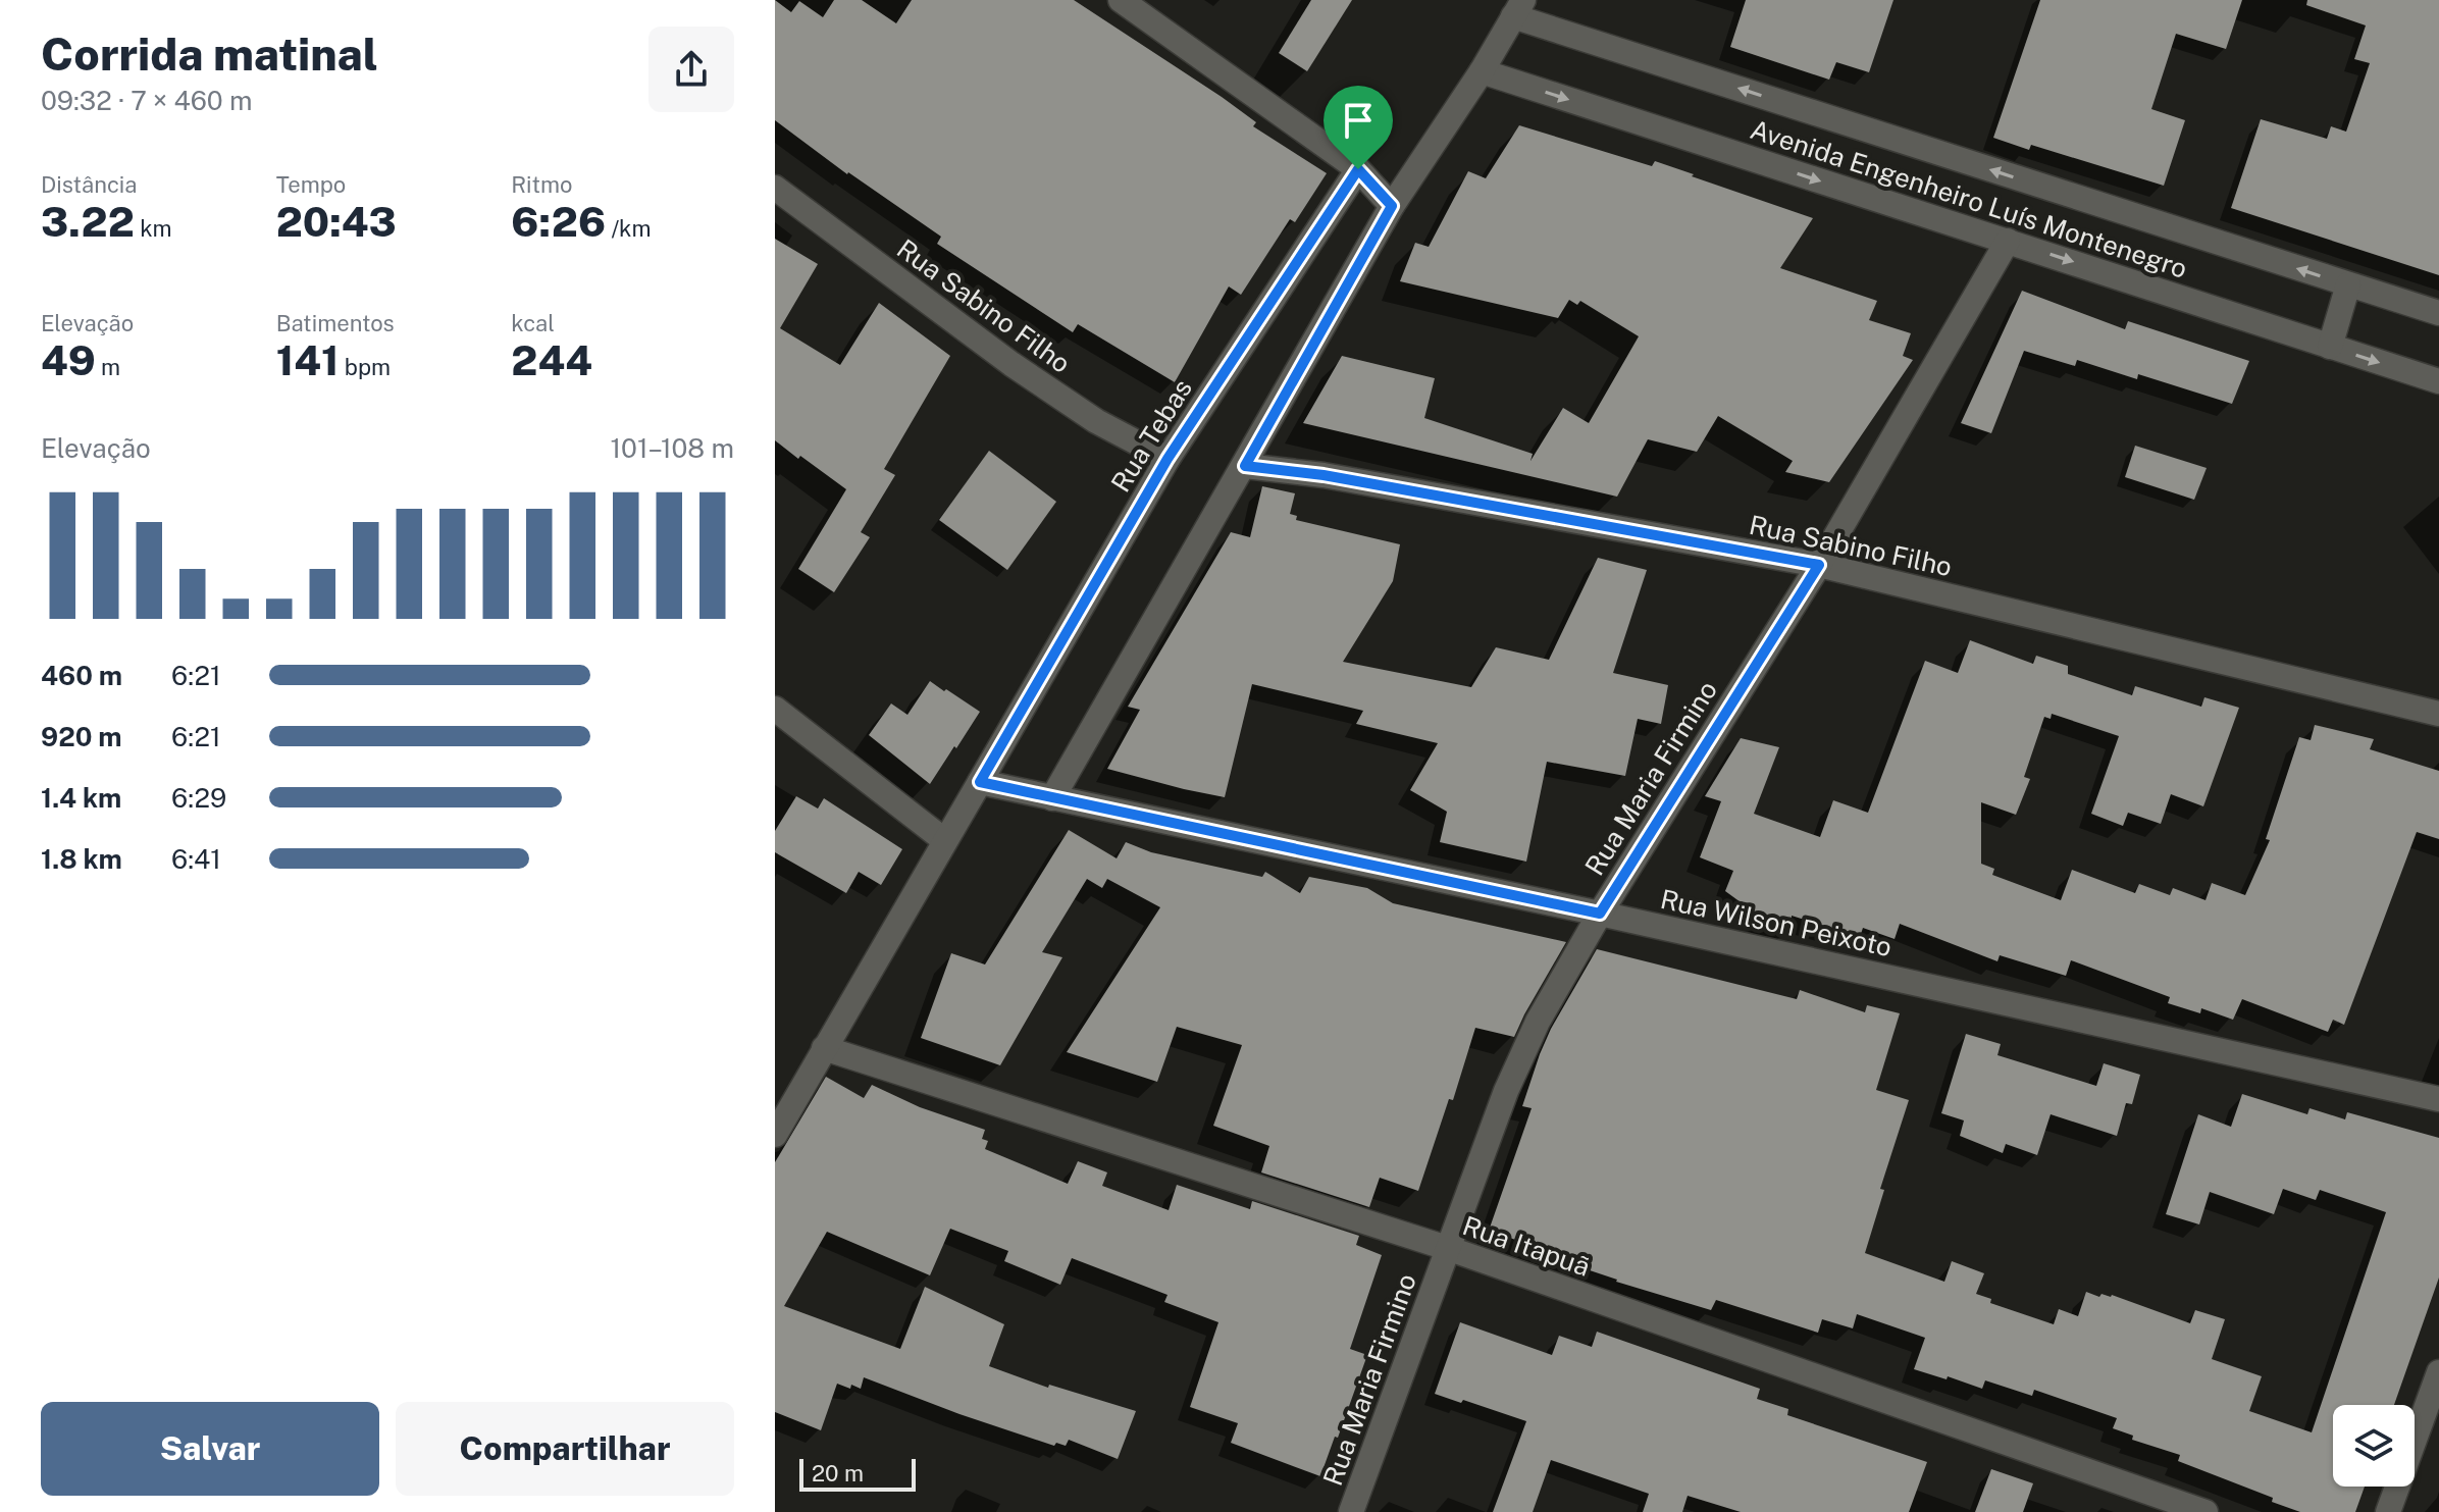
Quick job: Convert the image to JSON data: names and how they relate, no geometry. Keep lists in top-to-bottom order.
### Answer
{
  "streets": {
    "street": [
      "Avenida Engenheiro Luís Montenegro",
      "Rua Sabino Filho",
      "Rua Tebas",
      "Rua Maria Firmino",
      "Rua Wilson Peixoto",
      "Rua Itapuã"
    ]
  },
  "crossings": [
    ["Avenida Engenheiro Luís Montenegro", "Rua Maria Firmino"],
    ["Rua Sabino Filho", "Rua Tebas"],
    ["Rua Sabino Filho", "Rua Maria Firmino"],
    ["Rua Tebas", "Rua Itapuã"],
    ["Rua Maria Firmino", "Rua Wilson Peixoto"],
    ["Rua Maria Firmino", "Rua Itapuã"]
  ],
  "scale_bar": "20 m",
  "page": {
    "heading": ["Corrida matinal", "09:32 · 7 × 460 m"],
    "stats": [
      ["Distância", "3.22 km"],
      ["Tempo", "20:43"],
      ["Ritmo", "6:26 /km"],
      ["Elevação", "49 m"],
      ["Batimentos", "141 bpm"],
      ["kcal", "244"]
    ],
    "chart": ["Elevação", "101–108 m"],
    "list": [
      {
        "name": "460 m",
        "note": "6:21"
      },
      {
        "name": "920 m",
        "note": "6:21"
      },
      {
        "name": "1.4 km",
        "note": "6:29"
      },
      {
        "name": "1.8 km",
        "note": "6:41"
      }
    ],
    "buttons": ["Salvar", "Compartilhar"],
    "scale": "20 m"
  }
}
